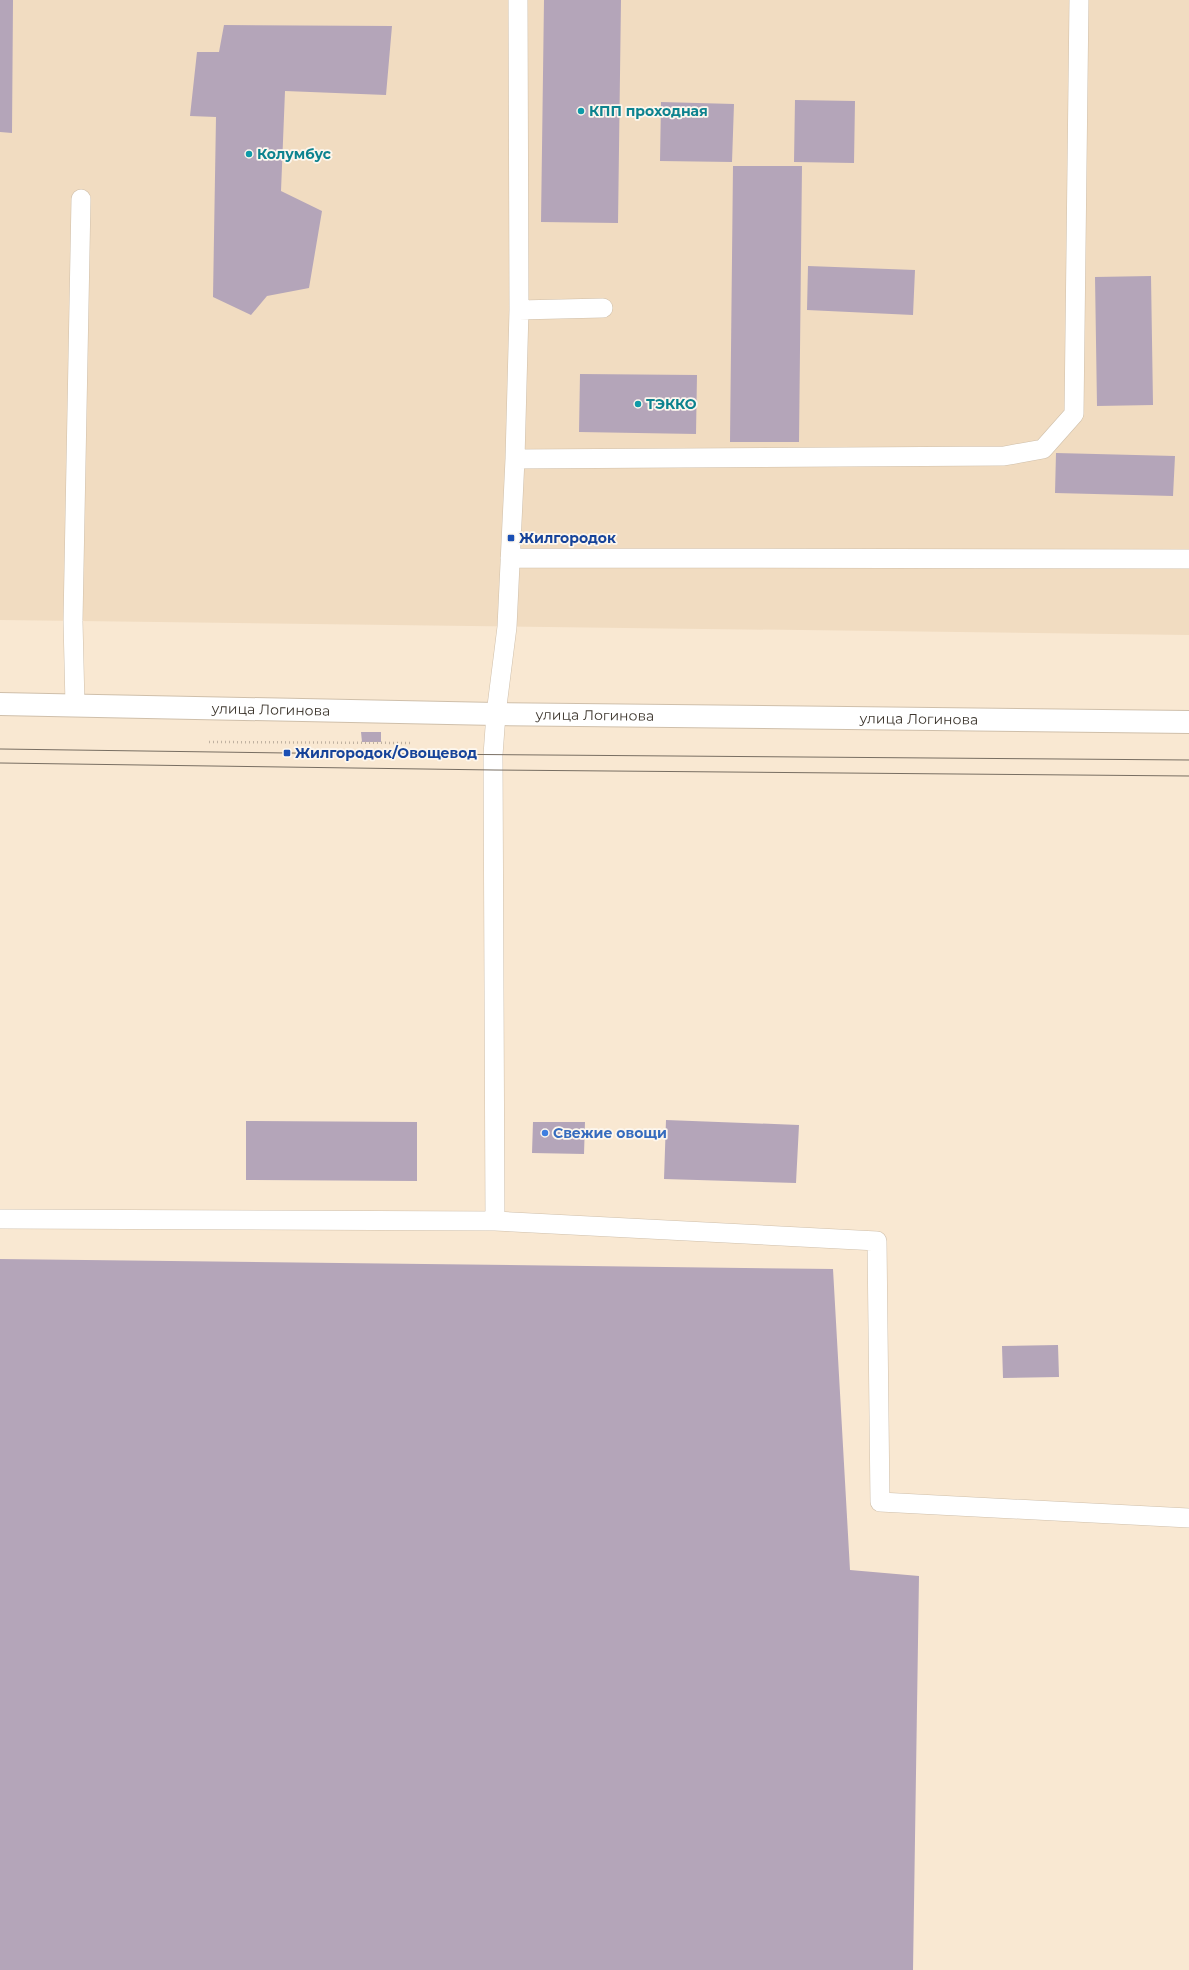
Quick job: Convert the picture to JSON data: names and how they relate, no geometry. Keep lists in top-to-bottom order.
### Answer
{
  "streets": {
    "street": ["улица Логинова"]
  },
  "places": {
    "other": [
      "КПП проходная",
      "Колумбус",
      "ТЭККО",
      "Свежие овощи"
    ],
    "transit": ["Жилгородок", "Жилгородок/Овощевод"]
  }
}
